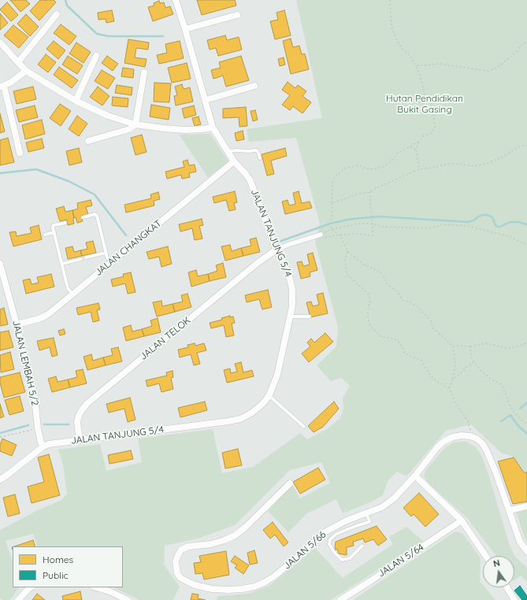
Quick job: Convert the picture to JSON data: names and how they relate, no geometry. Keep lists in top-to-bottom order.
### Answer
{
  "streets": {
    "street": [
      "JALAN TANJUNG 5/4",
      "JALAN CHANGKAT",
      "JALAN TELOK",
      "JALAN LEMBAH 5/2",
      "JALAN 5/66",
      "JALAN 5/64"
    ]
  },
  "crossings": [
    ["JALAN TANJUNG 5/4", "JALAN CHANGKAT"],
    ["JALAN TANJUNG 5/4", "JALAN TELOK"],
    ["JALAN TANJUNG 5/4", "JALAN LEMBAH 5/2"],
    ["JALAN CHANGKAT", "JALAN LEMBAH 5/2"]
  ],
  "parks": ["Hutan Pendidikan Bukit Gasing"],
  "legend": ["Homes", "Public"],
  "north": "top"
}
